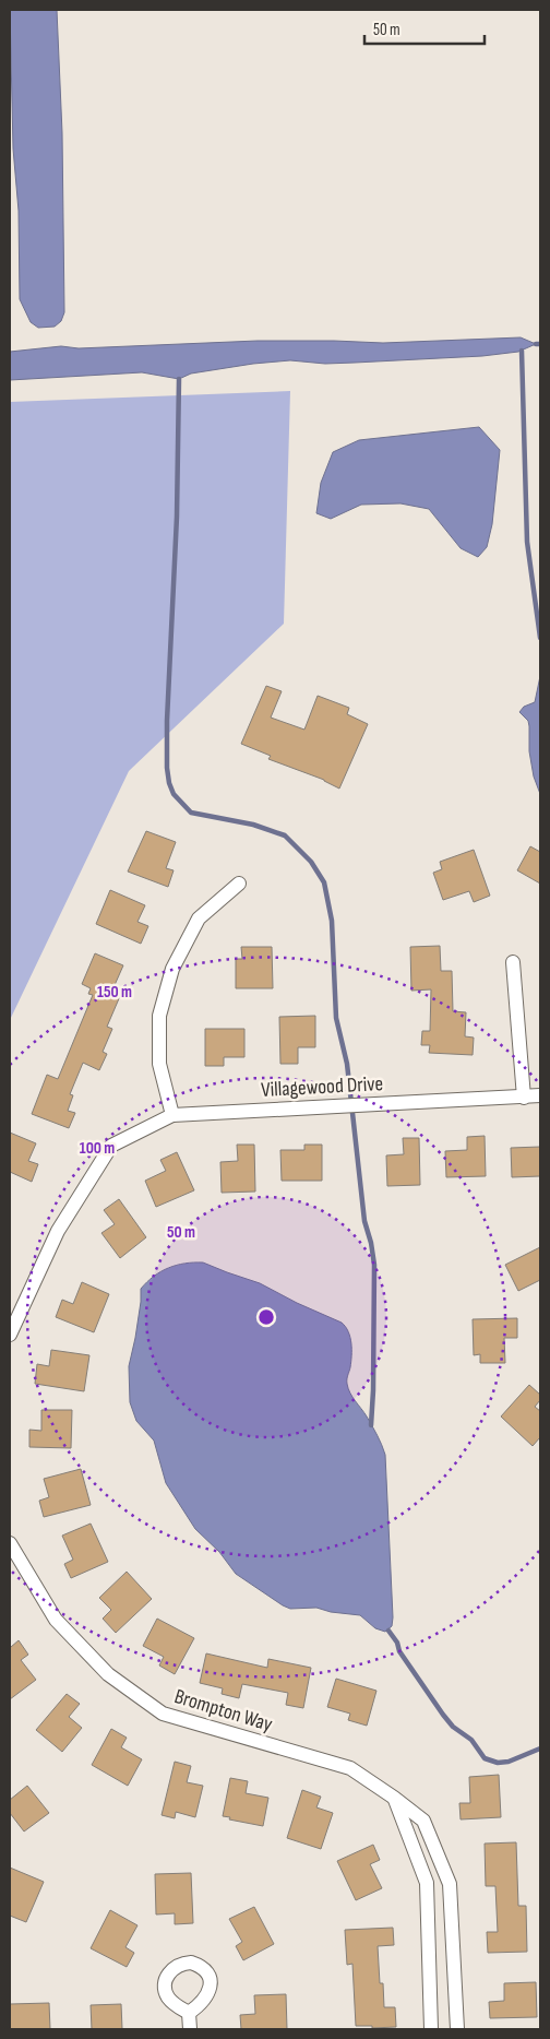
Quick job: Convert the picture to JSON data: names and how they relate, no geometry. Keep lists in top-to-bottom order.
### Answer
{
  "streets": {
    "street": ["Villagewood Drive", "Brompton Way"]
  },
  "scale_bar": "50 m",
  "rings": ["150 m", "100 m", "50 m"]
}
